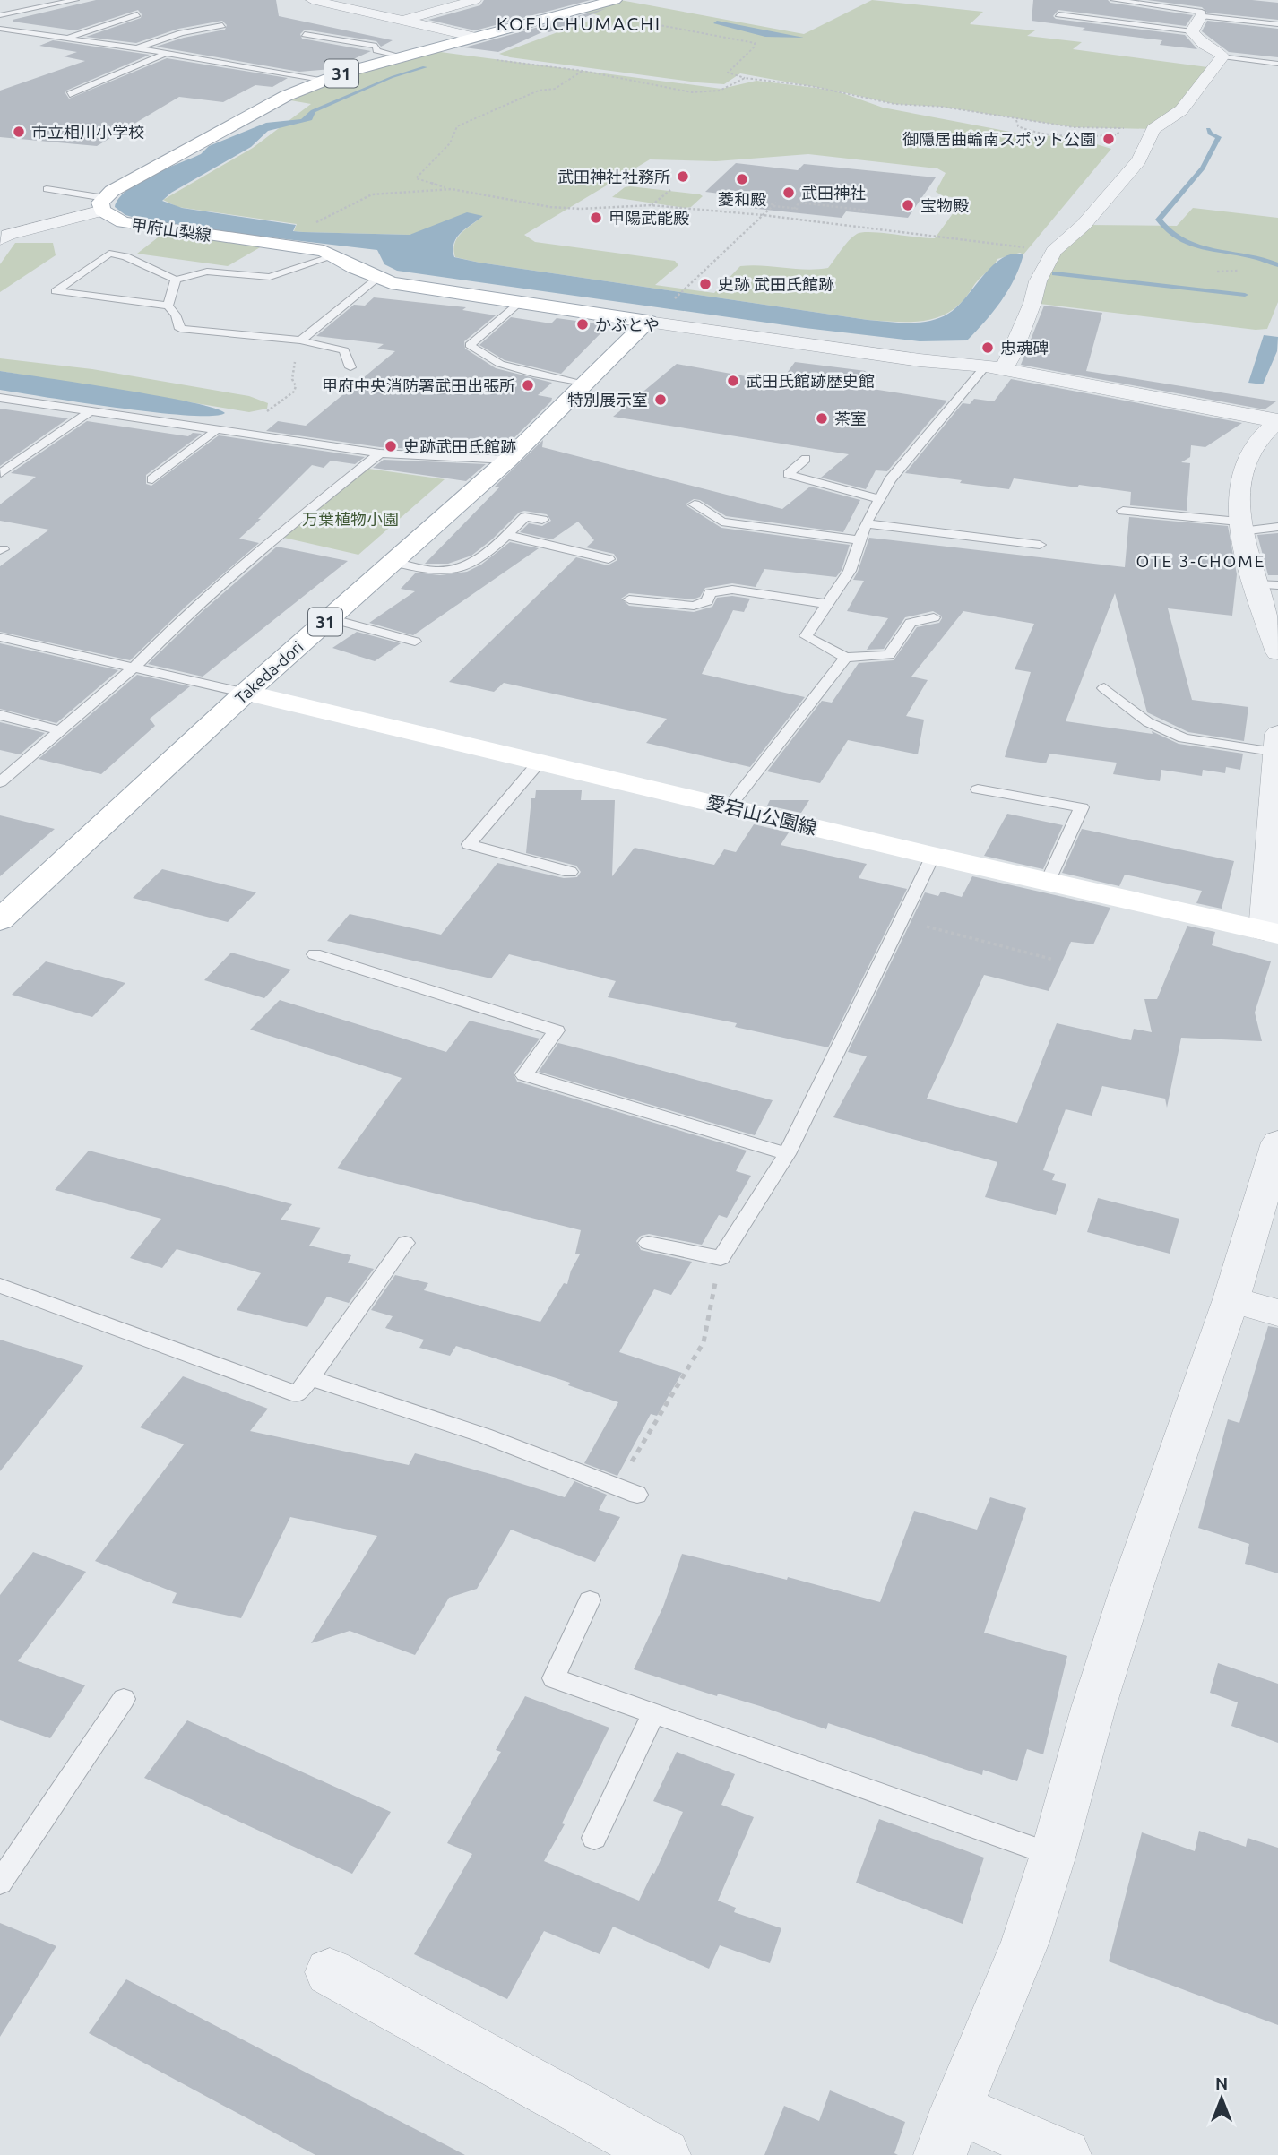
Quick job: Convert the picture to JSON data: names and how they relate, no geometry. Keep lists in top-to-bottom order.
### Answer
{
  "streets": {
    "main road": [
      "31",
      "甲府山梨線",
      "Takeda-dori",
      "愛宕山公園線"
    ]
  },
  "crossings": [
    ["31", "甲府山梨線"],
    ["甲府山梨線", "Takeda-dori"],
    ["Takeda-dori", "愛宕山公園線"]
  ],
  "districts": ["KOFUCHUMACHI", "OTE 3-CHOME"],
  "parks": ["万葉植物小園"],
  "places": [
    "市立相川小学校",
    "御隠居曲輪南スポット公園",
    "武田神社社務所",
    "菱和殿",
    "武田神社",
    "宝物殿",
    "甲陽武能殿",
    "史跡 武田氏館跡",
    "かぶとや",
    "忠魂碑",
    "武田氏館跡歴史館",
    "甲府中央消防署武田出張所",
    "特別展示室",
    "茶室",
    "史跡武田氏館跡"
  ],
  "north": "top"
}
